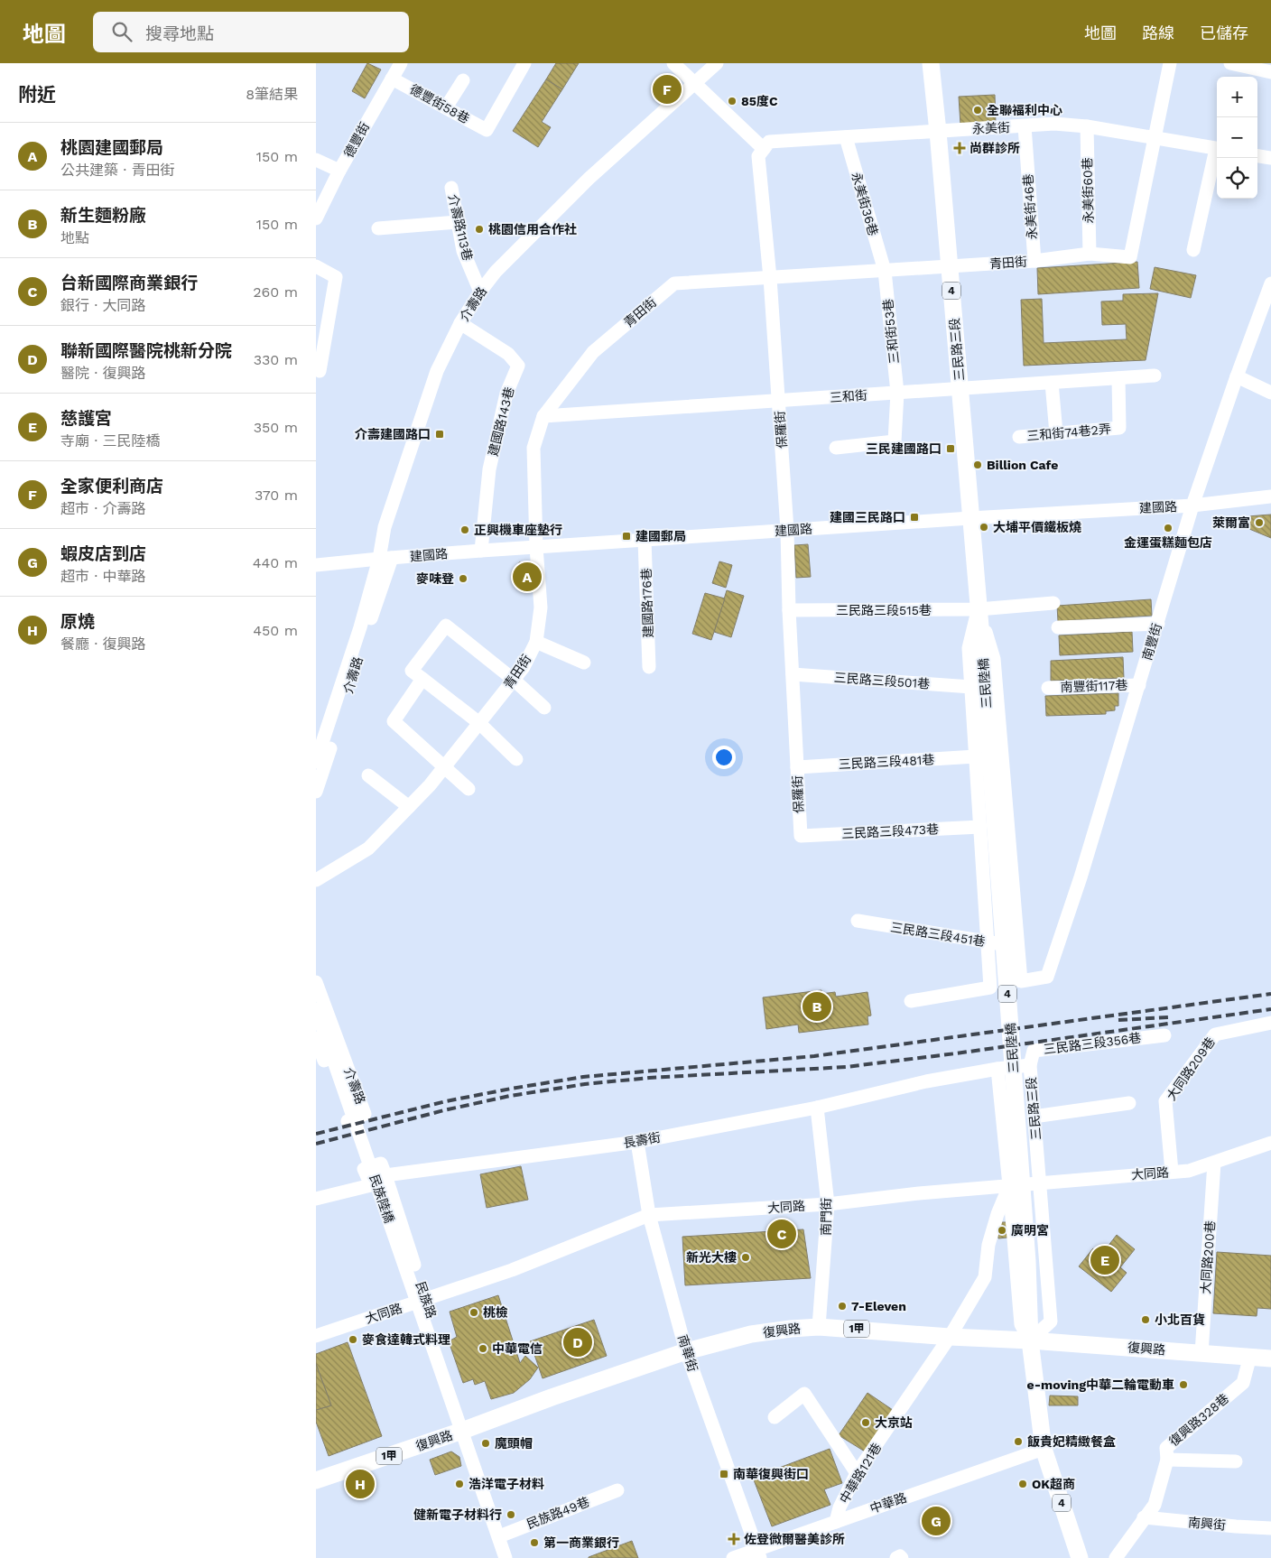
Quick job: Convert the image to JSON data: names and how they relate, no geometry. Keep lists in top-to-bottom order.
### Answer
{
  "streets": {
    "main road": [
      "4",
      "三民路三段",
      "三民陸橋",
      "1甲",
      "復興路"
    ],
    "street": [
      "德豐街58巷",
      "永美街",
      "德豐街",
      "永美街60巷",
      "永美街36巷",
      "永美街46巷",
      "介壽路113巷",
      "青田街",
      "介壽路",
      "三和街53巷",
      "三和街",
      "建國路143巷",
      "保羅街",
      "三和街74巷2弄",
      "建國路",
      "建國路176巷",
      "三民路三段515巷",
      "南豐街",
      "三民路三段501巷",
      "南豐街117巷",
      "三民路三段481巷",
      "三民路三段473巷",
      "三民路三段451巷",
      "三民路三段356巷",
      "大同路209巷",
      "長壽街",
      "大同路",
      "民族陸橋",
      "南門街",
      "大同路200巷",
      "民族路",
      "南華街",
      "復興路328巷",
      "中華路121巷",
      "中華路",
      "民族路49巷",
      "南興街"
    ]
  },
  "crossings": [
    ["德豐街58巷", "德豐街"],
    ["永美街", "永美街60巷"],
    ["永美街", "永美街36巷"],
    ["永美街", "永美街46巷"],
    ["永美街", "青田街"],
    ["永美街", "三民路三段"],
    ["永美街", "保羅街"],
    ["永美街60巷", "青田街"],
    ["永美街36巷", "青田街"],
    ["永美街36巷", "三和街53巷"],
    ["永美街46巷", "青田街"],
    ["介壽路113巷", "介壽路"],
    ["青田街", "三和街53巷"],
    ["青田街", "三民路三段"],
    ["青田街", "三和街"],
    ["青田街", "保羅街"],
    ["青田街", "建國路"],
    ["4", "三民路三段"],
    ["4", "三民陸橋"],
    ["4", "復興路"],
    ["4", "中華路"],
    ["介壽路", "建國路143巷"],
    ["介壽路", "建國路"],
    ["三和街53巷", "三和街"],
    ["三民路三段", "三和街"],
    ["三民路三段", "建國路"],
    ["三民路三段", "三民路三段515巷"],
    ["三民路三段", "南豐街"],
    ["三民路三段", "三民路三段501巷"],
    ["三民路三段", "三民陸橋"],
    ["三民路三段", "三民路三段481巷"],
    ["三民路三段", "三民路三段473巷"],
    ["三民路三段", "三民路三段451巷"],
    ["三民路三段", "三民路三段356巷"],
    ["三民路三段", "長壽街"],
    ["三民路三段", "大同路"],
    ["三民路三段", "復興路"],
    ["三和街", "保羅街"],
    ["三和街", "三和街74巷2弄"],
    ["建國路143巷", "建國路"],
    ["保羅街", "建國路"],
    ["保羅街", "三民路三段515巷"],
    ["保羅街", "三民路三段501巷"],
    ["保羅街", "三民路三段481巷"],
    ["保羅街", "三民路三段473巷"],
    ["建國路", "建國路176巷"],
    ["建國路", "南豐街"],
    ["南豐街", "南豐街117巷"],
    ["三民陸橋", "復興路"],
    ["大同路209巷", "大同路"],
    ["長壽街", "南門街"],
    ["長壽街", "民族路"],
    ["長壽街", "南華街"],
    ["大同路", "南門街"],
    ["大同路", "大同路200巷"],
    ["大同路", "民族路"],
    ["大同路", "南華街"],
    ["大同路", "中華路121巷"],
    ["民族陸橋", "民族路"],
    ["南門街", "復興路"],
    ["大同路200巷", "復興路"],
    ["民族路", "復興路"],
    ["民族路", "民族路49巷"],
    ["復興路", "南華街"],
    ["復興路", "復興路328巷"],
    ["復興路", "中華路121巷"],
    ["南華街", "中華路"],
    ["復興路328巷", "南興街"],
    ["中華路121巷", "中華路"]
  ],
  "places": {
    "other": [
      "85度C",
      "全聯福利中心",
      "桃園信用合作社",
      "Billion Cafe",
      "萊爾富",
      "大埔平價鐵板燒",
      "金運蛋糕麵包店",
      "正興機車座墊行",
      "麥味登",
      "廣明宮",
      "新光大樓",
      "7-Eleven",
      "桃檢",
      "小北百貨",
      "麥食達韓式料理",
      "中華電信",
      "e-moving中華二輪電動車",
      "大京站",
      "飯貴妃精緻餐盒",
      "魔頭帽",
      "浩洋電子材料",
      "OK超商",
      "健新電子材料行",
      "第一商業銀行"
    ],
    "health": ["尚群診所", "佐登微爾醫美診所"],
    "transit": [
      "介壽建國路口",
      "三民建國路口",
      "建國三民路口",
      "建國郵局",
      "南華復興街口"
    ]
  },
  "page": {
    "header": "地圖",
    "search": "搜尋地點",
    "nav": ["地圖", "路線", "已儲存"],
    "heading": ["附近", "8筆結果"],
    "pins": [
      "F",
      "A",
      "B",
      "C",
      "E",
      "D",
      "H",
      "G"
    ],
    "map_buttons": ["+", "−"],
    "list": [
      {
        "mark": "A",
        "name": "桃園建國郵局",
        "note": "公共建築 · 青田街",
        "value": "150 m"
      },
      {
        "mark": "B",
        "name": "新生麵粉廠",
        "note": "地點",
        "value": "150 m"
      },
      {
        "mark": "C",
        "name": "台新國際商業銀行",
        "note": "銀行 · 大同路",
        "value": "260 m"
      },
      {
        "mark": "D",
        "name": "聯新國際醫院桃新分院",
        "note": "醫院 · 復興路",
        "value": "330 m"
      },
      {
        "mark": "E",
        "name": "慈護宮",
        "note": "寺廟 · 三民陸橋",
        "value": "350 m"
      },
      {
        "mark": "F",
        "name": "全家便利商店",
        "note": "超市 · 介壽路",
        "value": "370 m"
      },
      {
        "mark": "G",
        "name": "蝦皮店到店",
        "note": "超市 · 中華路",
        "value": "440 m"
      },
      {
        "mark": "H",
        "name": "原燒",
        "note": "餐廳 · 復興路",
        "value": "450 m"
      }
    ]
  }
}
